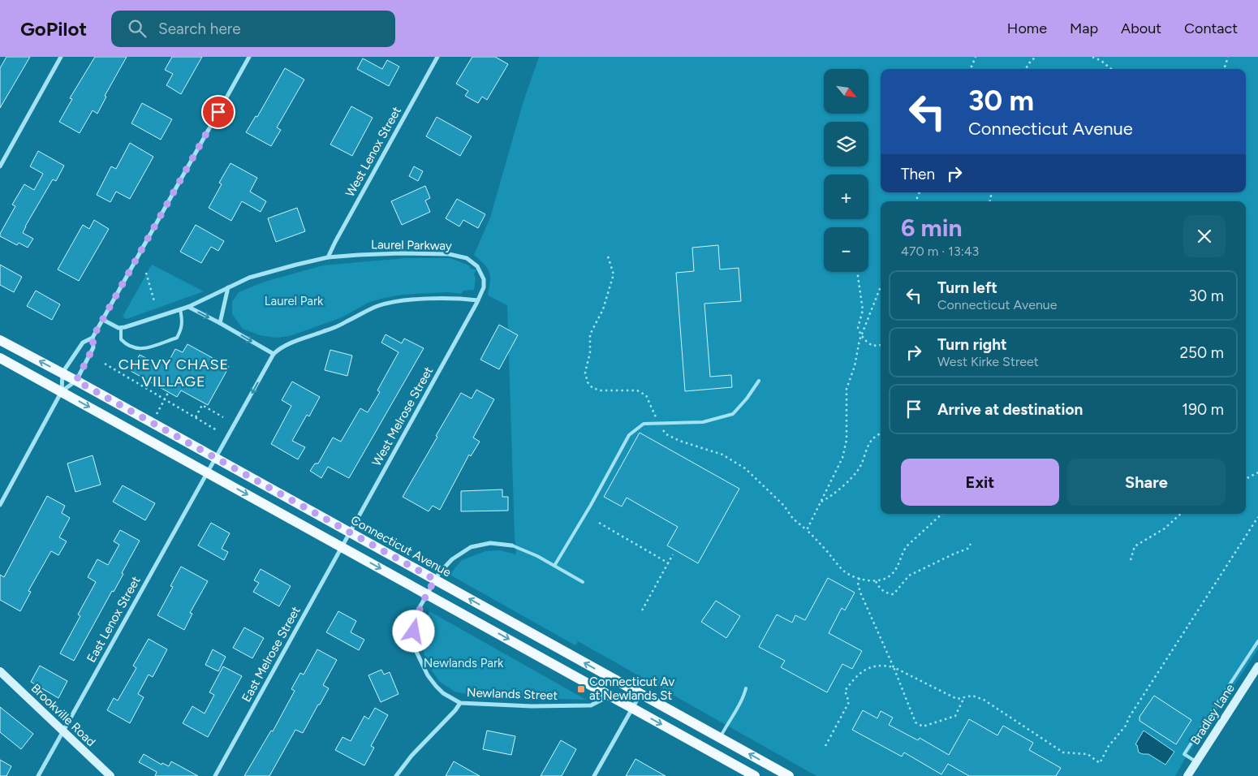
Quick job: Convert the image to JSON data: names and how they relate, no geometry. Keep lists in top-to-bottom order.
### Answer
{
  "streets": {
    "main road": ["Connecticut Avenue", "Bradley Lane", "Brookville Road"],
    "street": [
      "West Lenox Street",
      "Laurel Parkway",
      "West Melrose Street",
      "East Lenox Street",
      "East Melrose Street",
      "Newlands Street"
    ]
  },
  "crossings": [
    ["West Lenox Street", "Laurel Parkway"],
    ["Laurel Parkway", "West Melrose Street"],
    ["West Melrose Street", "Connecticut Avenue"],
    ["West Melrose Street", "East Melrose Street"],
    ["East Lenox Street", "Brookville Road"]
  ],
  "districts": ["CHEVY CHASE VILLAGE"],
  "parks": ["Laurel Park", "Newlands Park"],
  "places": {
    "transit": ["Connecticut Av at Newlands St"]
  },
  "north": "bottom right",
  "page": {
    "header": "GoPilot",
    "search": "Search here",
    "nav": [
      "Home",
      "Map",
      "About",
      "Contact"
    ],
    "map_buttons": ["+", "−"],
    "turn": ["30 m", "Connecticut Avenue"],
    "then": "Then",
    "heading": ["6 min", "470 m · 13:43"],
    "list": [
      {
        "name": "Turn left",
        "note": "Connecticut Avenue",
        "value": "30 m"
      },
      {
        "name": "Turn right",
        "note": "West Kirke Street",
        "value": "250 m"
      },
      {
        "name": "Arrive at destination",
        "value": "190 m"
      }
    ],
    "buttons": ["Exit", "Share"]
  }
}
